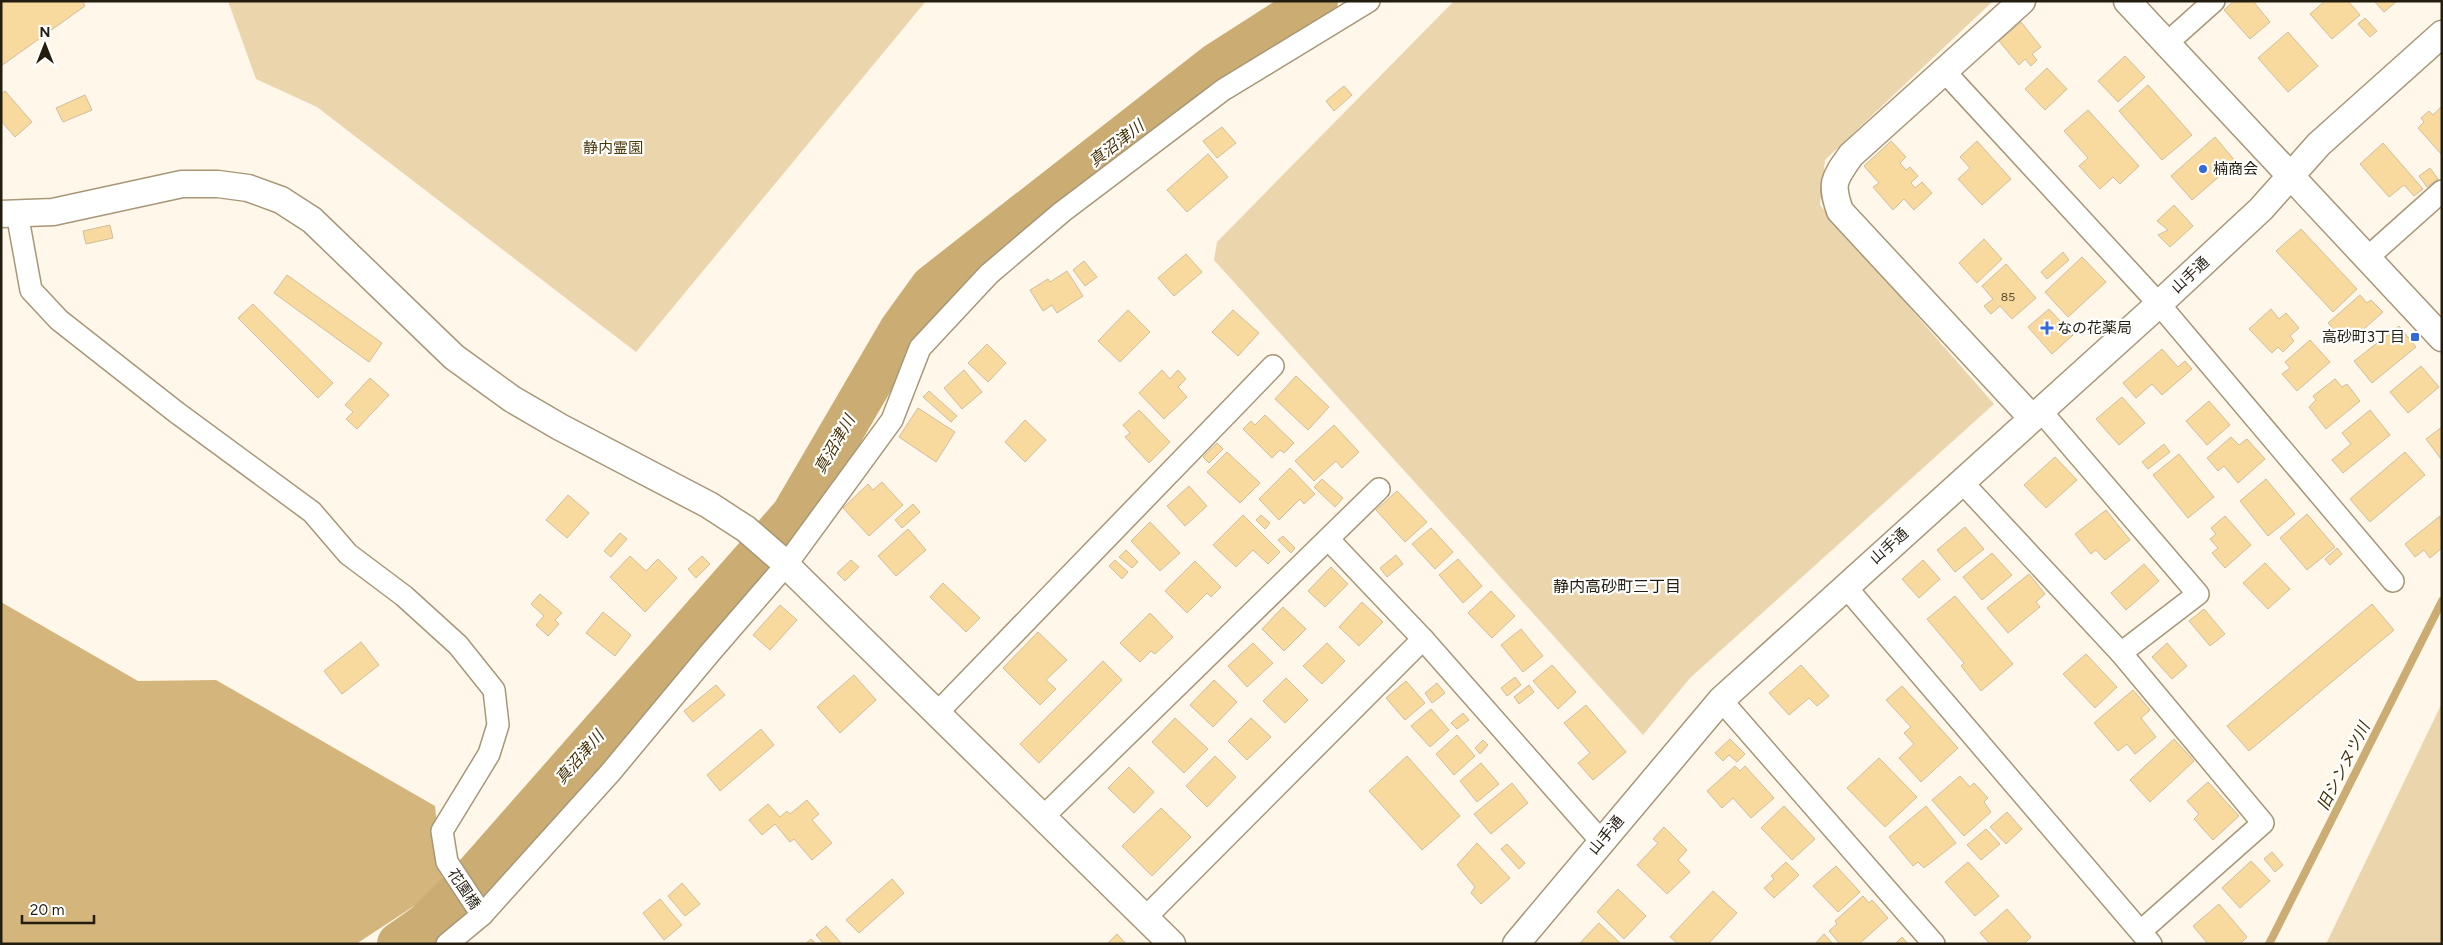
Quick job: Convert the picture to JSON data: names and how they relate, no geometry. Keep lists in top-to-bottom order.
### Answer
{
  "streets": {
    "street": ["山手通", "花園橋"]
  },
  "districts": ["静内高砂町三丁目"],
  "water": ["真沼津川", "旧シンヌツ川"],
  "parks": ["静内霊園"],
  "places": {
    "other": ["楠商会"],
    "health": ["なの花薬局"],
    "transit": ["高砂町3丁目"]
  },
  "house_numbers": ["85"],
  "scale_bar": "20 m",
  "north": "top"
}
